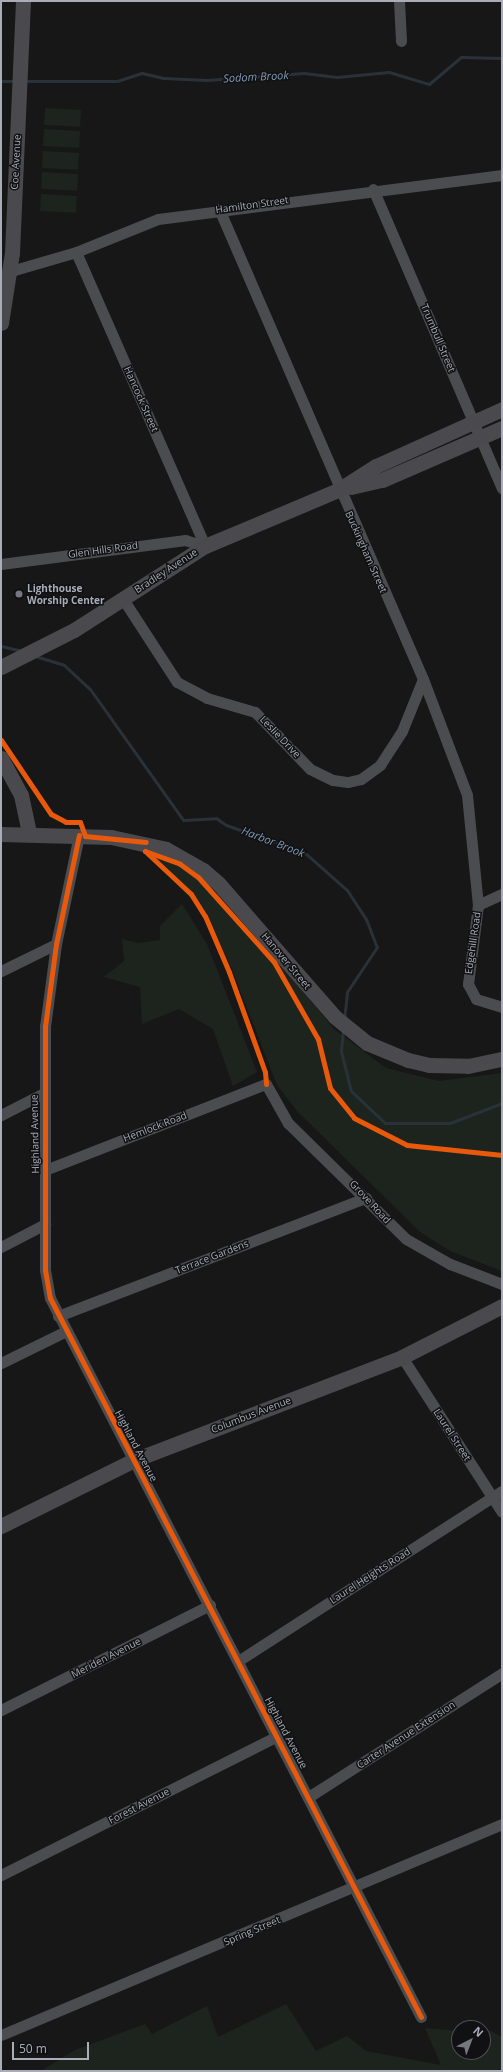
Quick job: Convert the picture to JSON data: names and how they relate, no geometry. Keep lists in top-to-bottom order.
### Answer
{
  "streets": {
    "street": [
      "Coe Avenue",
      "Hamilton Street",
      "Trumbull Street",
      "Hancock Street",
      "Glen Hills Road",
      "Buckingham Street",
      "Bradley Avenue",
      "Leslie Drive",
      "Edgehill Road",
      "Hanover Street",
      "Hemlock Road",
      "Highland Avenue",
      "Grove Road",
      "Terrace Gardens",
      "Columbus Avenue",
      "Laurel Street",
      "Laurel Heights Road",
      "Meriden Avenue",
      "Carter Avenue Extension",
      "Forest Avenue",
      "Spring Street"
    ]
  },
  "crossings": [
    ["Coe Avenue", "Hamilton Street"],
    ["Hamilton Street", "Trumbull Street"],
    ["Hamilton Street", "Hancock Street"],
    ["Hamilton Street", "Buckingham Street"],
    ["Trumbull Street", "Bradley Avenue"],
    ["Hancock Street", "Glen Hills Road"],
    ["Hancock Street", "Bradley Avenue"],
    ["Glen Hills Road", "Bradley Avenue"],
    ["Buckingham Street", "Bradley Avenue"],
    ["Buckingham Street", "Leslie Drive"],
    ["Buckingham Street", "Edgehill Road"],
    ["Bradley Avenue", "Leslie Drive"],
    ["Hanover Street", "Highland Avenue"],
    ["Hemlock Road", "Highland Avenue"],
    ["Hemlock Road", "Grove Road"],
    ["Highland Avenue", "Terrace Gardens"],
    ["Highland Avenue", "Columbus Avenue"],
    ["Highland Avenue", "Laurel Heights Road"],
    ["Highland Avenue", "Meriden Avenue"],
    ["Highland Avenue", "Carter Avenue Extension"],
    ["Highland Avenue", "Forest Avenue"],
    ["Highland Avenue", "Spring Street"],
    ["Grove Road", "Terrace Gardens"],
    ["Columbus Avenue", "Laurel Street"],
    ["Laurel Street", "Laurel Heights Road"]
  ],
  "water": ["Sodom Brook", "Harbor Brook"],
  "places": ["Lighthouse Worship Center"],
  "scale_bar": "50 m",
  "north": "top right"
}
